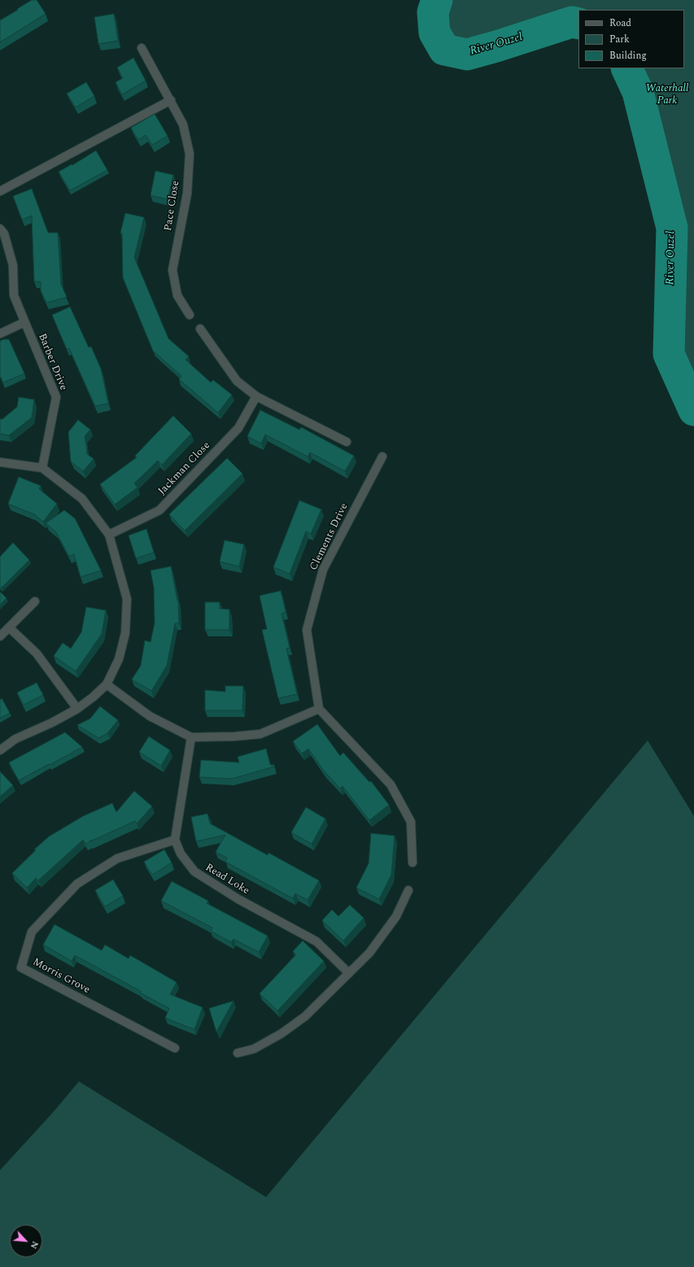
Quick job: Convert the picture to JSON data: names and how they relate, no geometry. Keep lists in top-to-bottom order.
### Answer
{
  "streets": {
    "street": [
      "Pace Close",
      "Barber Drive",
      "Jackman Close",
      "Clements Drive",
      "Read Loke",
      "Morris Grove"
    ]
  },
  "crossings": [
    ["Read Loke", "Morris Grove"]
  ],
  "water": ["River Ouzel"],
  "parks": ["Waterhall Park"],
  "legend": ["Road", "Park", "Building"],
  "north": "bottom right"
}
